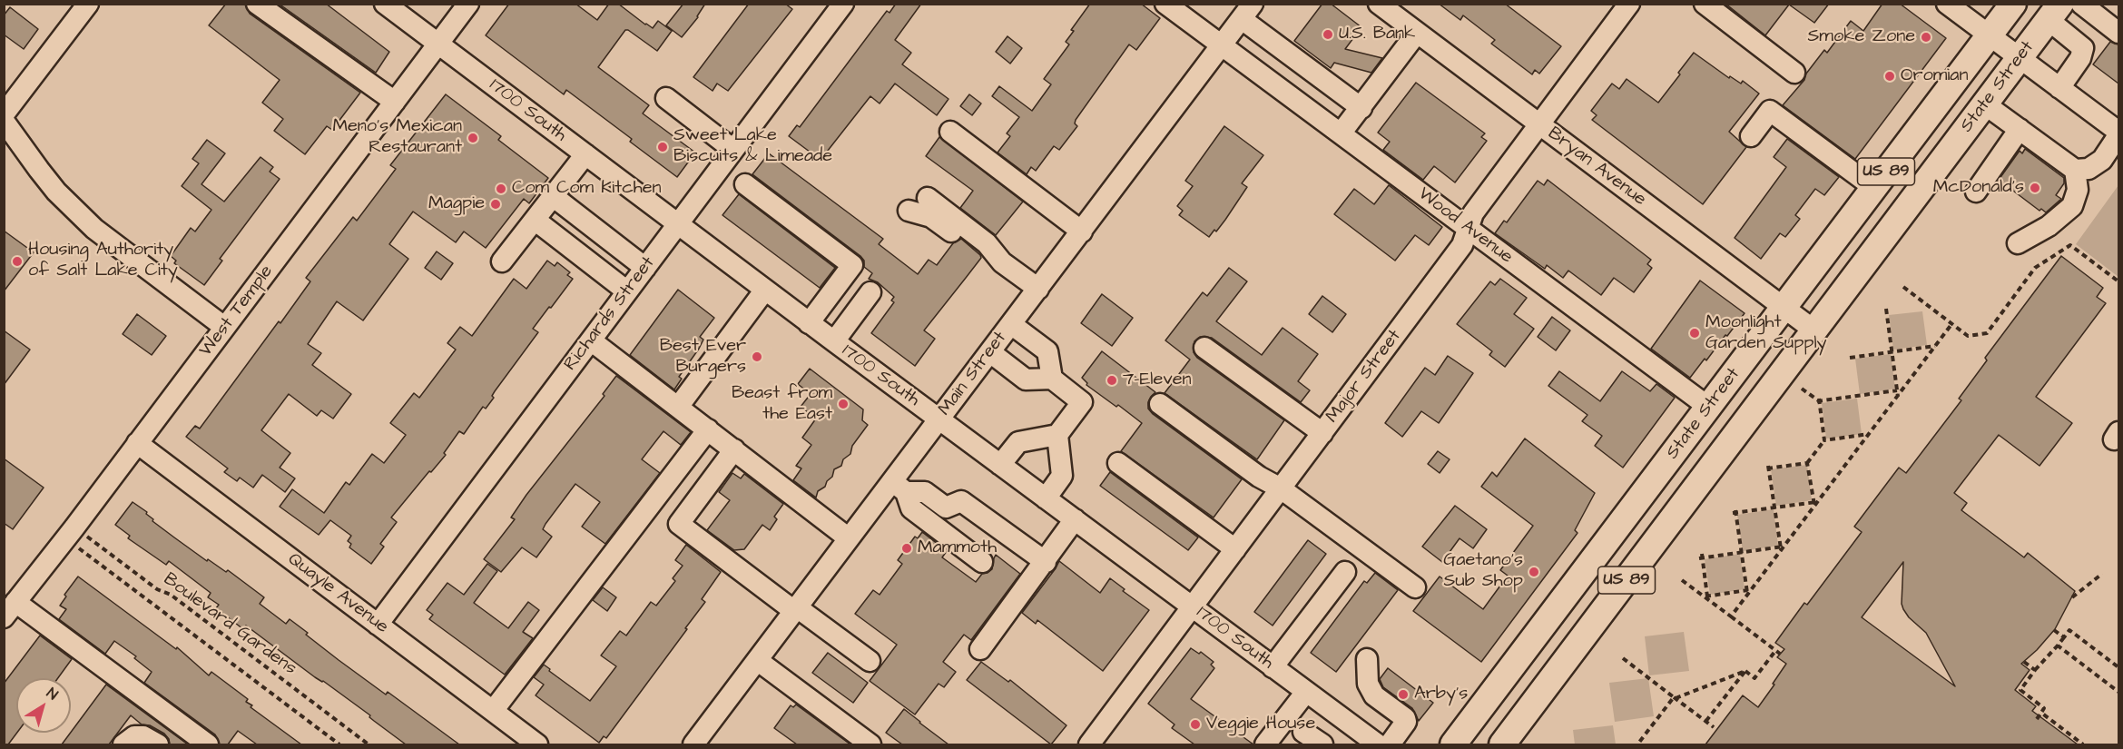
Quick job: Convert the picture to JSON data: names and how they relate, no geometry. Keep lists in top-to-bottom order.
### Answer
{
  "streets": {
    "main road": ["State Street", "US 89"],
    "street": [
      "1700 South",
      "Bryan Avenue",
      "Wood Avenue",
      "West Temple",
      "Richards Street",
      "Main Street",
      "Major Street",
      "Quayle Avenue"
    ],
    "path": ["Boulevard Gardens"]
  },
  "crossings": [
    ["State Street", "Bryan Avenue"],
    ["State Street", "Wood Avenue"],
    ["1700 South", "West Temple"],
    ["1700 South", "Richards Street"],
    ["1700 South", "Main Street"],
    ["1700 South", "Major Street"],
    ["Bryan Avenue", "Major Street"],
    ["Wood Avenue", "Main Street"],
    ["Wood Avenue", "Major Street"],
    ["West Temple", "Quayle Avenue"],
    ["West Temple", "Boulevard Gardens"],
    ["Richards Street", "Quayle Avenue"]
  ],
  "places": [
    "U.S. Bank",
    "Smoke Zone",
    "Oromian",
    "Meno's Mexican Restaurant",
    "Sweet Lake Biscuits & Limeade",
    "McDonald's",
    "Com Com Kitchen",
    "Magpie",
    "Housing Authority of Salt Lake City",
    "Moonlight Garden Supply",
    "Best Ever Burgers",
    "7-Eleven",
    "Beast from the East",
    "Mammoth",
    "Gaetano's Sub Shop",
    "Arby's",
    "Veggie House"
  ],
  "north": "top right"
}
